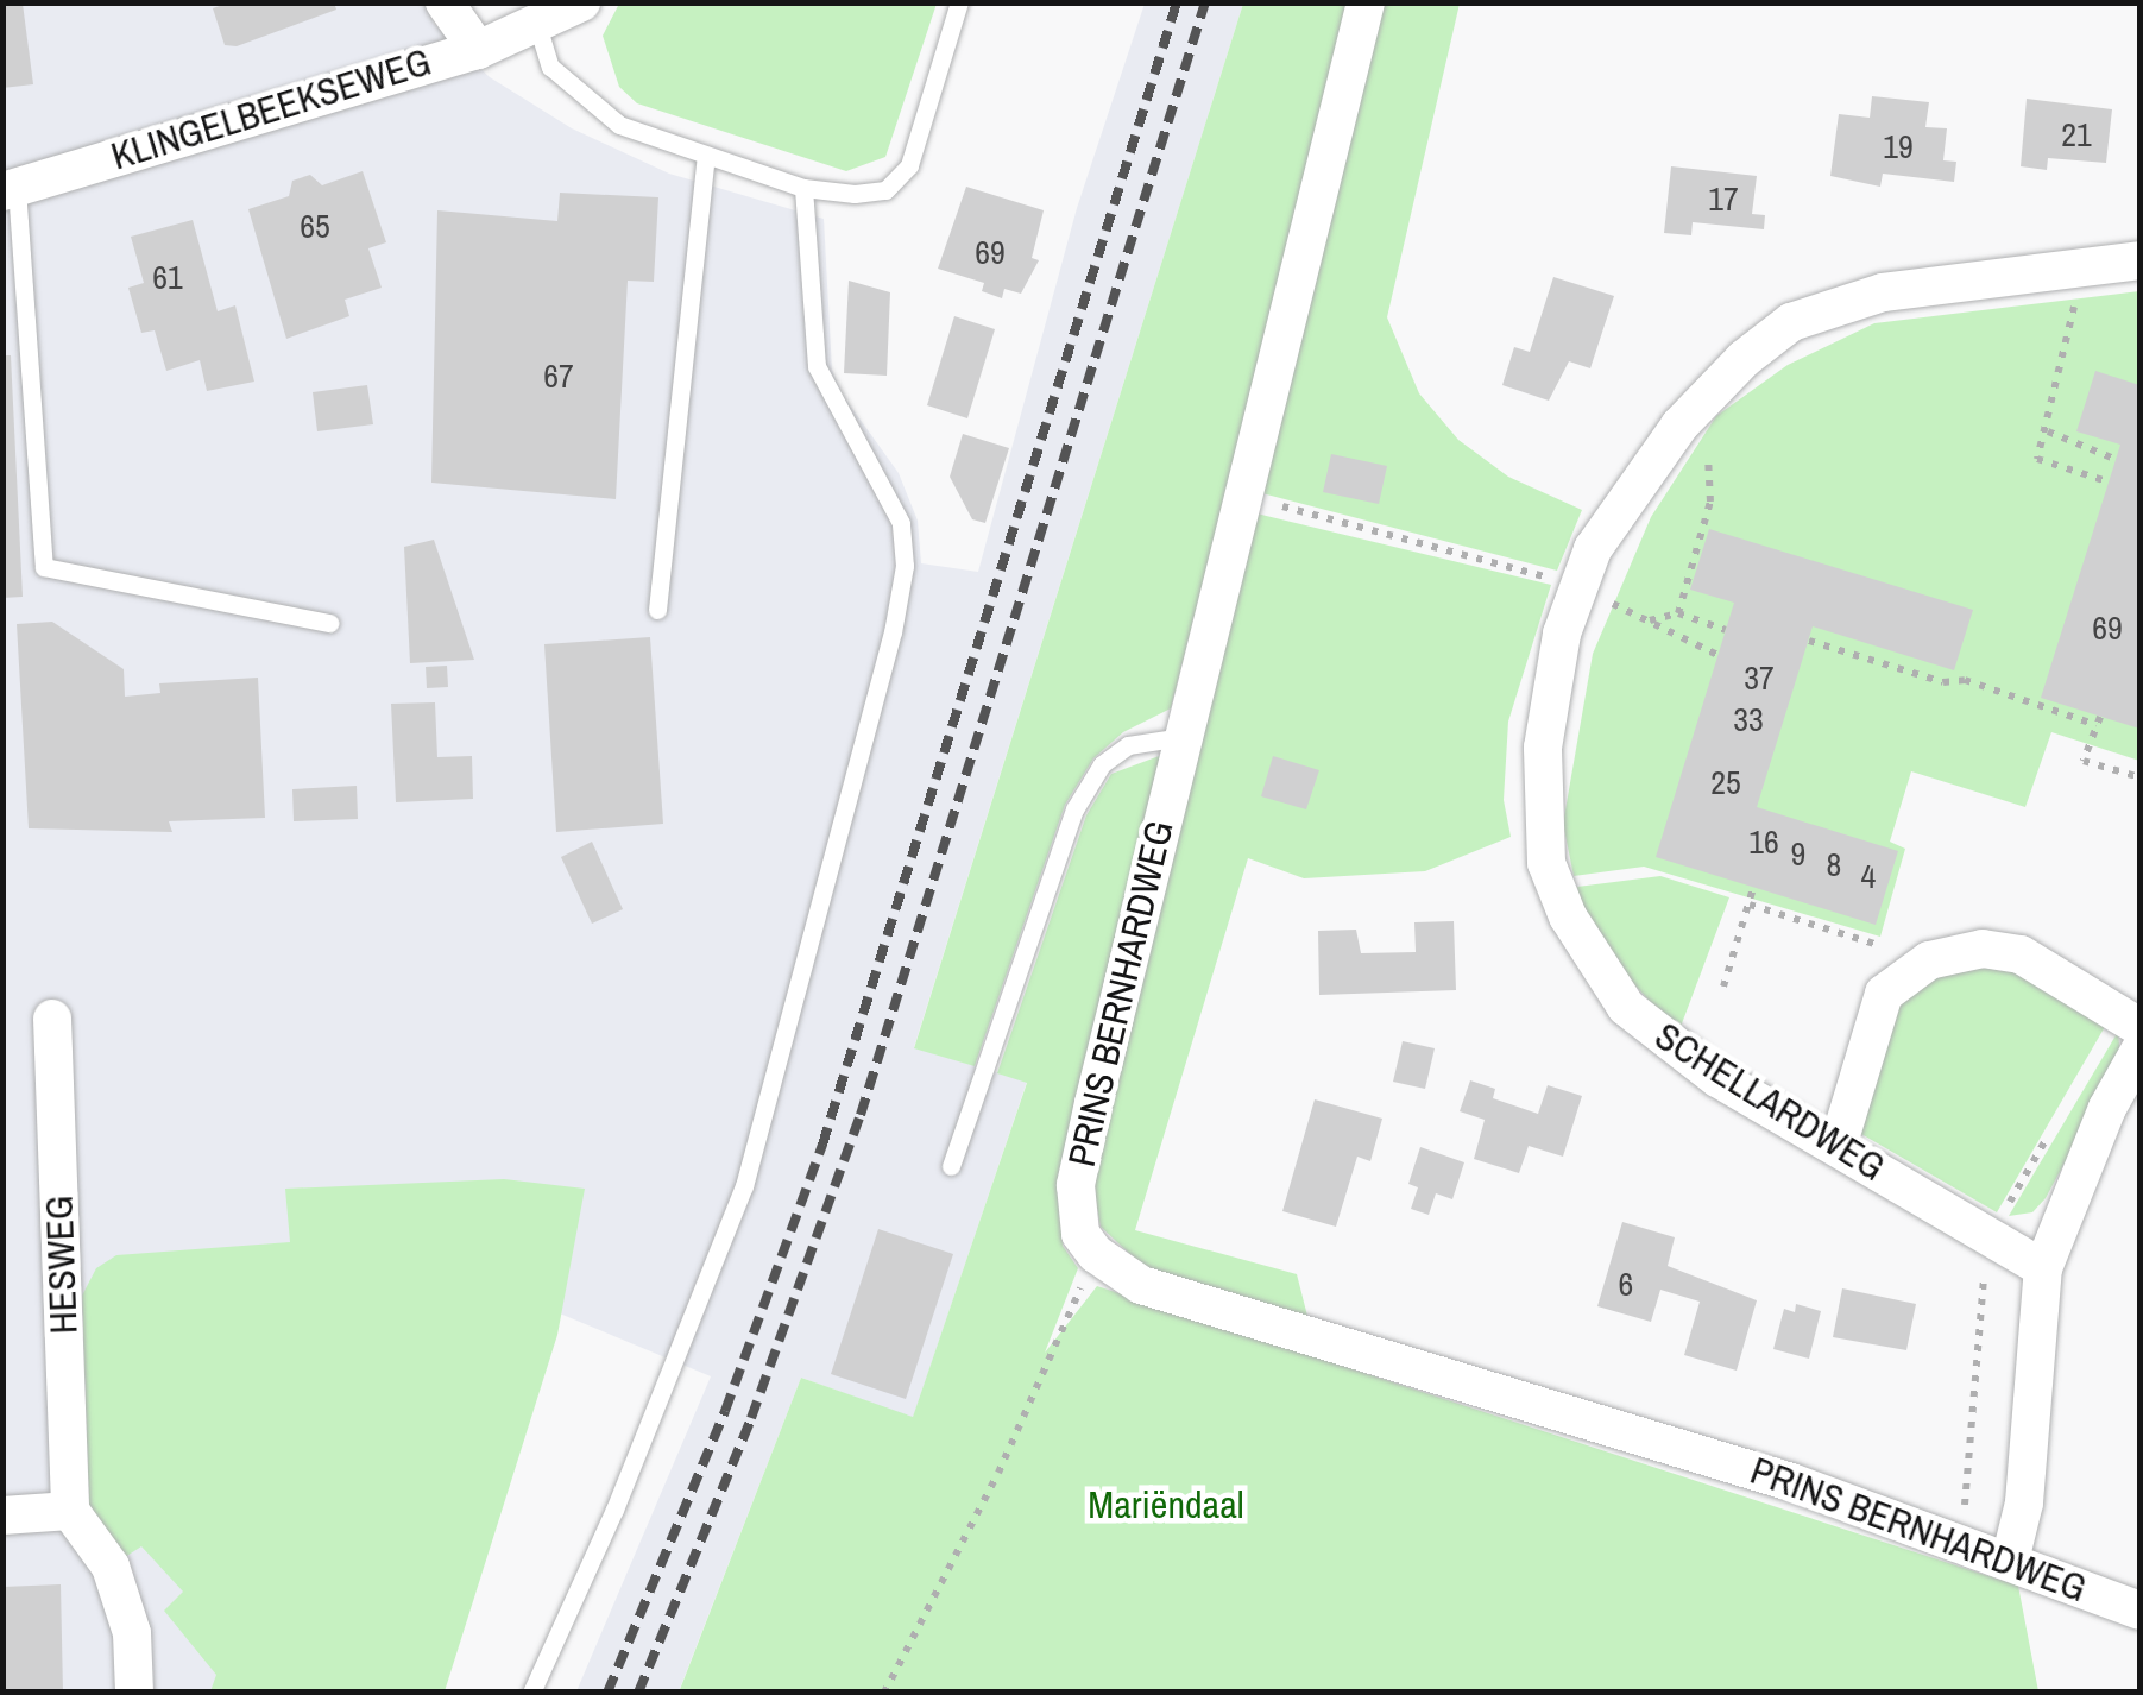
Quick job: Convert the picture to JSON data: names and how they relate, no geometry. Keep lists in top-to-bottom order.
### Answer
{
  "streets": {
    "street": [
      "KLINGELBEEKSEWEG",
      "PRINS BERNHARDWEG",
      "SCHELLARDWEG",
      "HESWEG"
    ]
  },
  "parks": ["Mariëndaal"],
  "house_numbers": [
    "21",
    "19",
    "17",
    "65",
    "69",
    "61",
    "67",
    "69",
    "37",
    "33",
    "25",
    "16",
    "9",
    "8",
    "4",
    "6"
  ]
}
